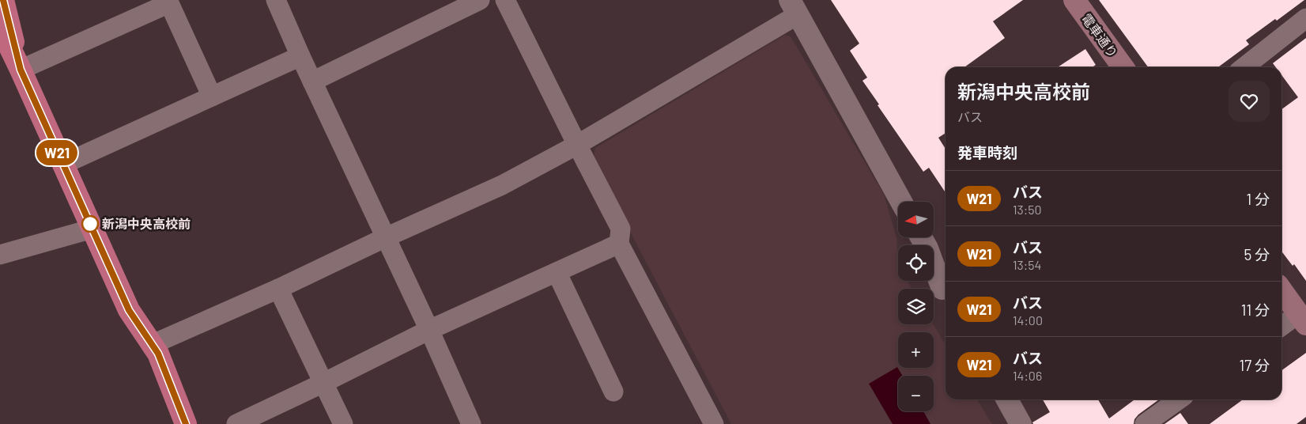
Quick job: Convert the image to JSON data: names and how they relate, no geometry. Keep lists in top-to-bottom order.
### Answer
{
  "streets": {
    "main road": ["電車通り"]
  },
  "places": ["新潟中央高校前"],
  "lines": ["bus line W21"],
  "north": "left",
  "page": {
    "on_map": "W21",
    "heading": [
      ["新潟中央高校前", "バス"],
      "発車時刻"
    ],
    "list": [
      {
        "mark": "W21",
        "name": "バス",
        "note": "13:50",
        "value": "1 分"
      },
      {
        "mark": "W21",
        "name": "バス",
        "note": "13:54",
        "value": "5 分"
      },
      {
        "mark": "W21",
        "name": "バス",
        "note": "14:00",
        "value": "11 分"
      },
      {
        "mark": "W21",
        "name": "バス",
        "note": "14:06",
        "value": "17 分"
      }
    ],
    "map_buttons": ["+", "−"]
  }
}
